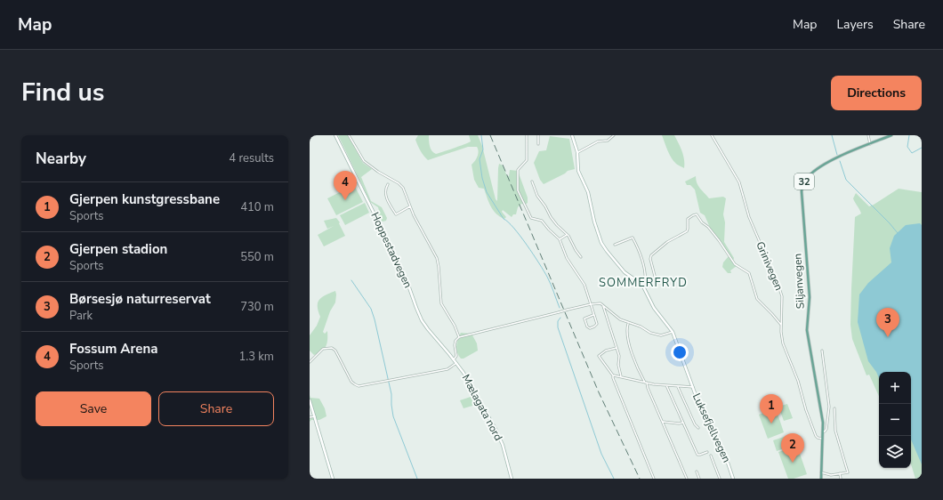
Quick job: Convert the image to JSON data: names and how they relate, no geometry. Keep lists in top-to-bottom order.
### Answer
{
  "streets": {
    "main road": [
      "32",
      "Hoppestadvegen",
      "Siljanvegen",
      "Mælagata nord",
      "Luksefjellvegen"
    ],
    "street": ["Grinivegen"]
  },
  "crossings": [
    ["Hoppestadvegen", "Mælagata nord"],
    ["Grinivegen", "Siljanvegen"]
  ],
  "districts": ["SOMMERFRYD"],
  "page": {
    "header": "Map",
    "nav": ["Map", "Layers", "Share"],
    "title": "Find us",
    "buttons": [
      "Directions",
      ["Save", "Share"]
    ],
    "heading": ["Nearby", "4 results"],
    "pins": [
      "4",
      "3",
      "1",
      "2"
    ],
    "list": [
      {
        "mark": "1",
        "name": "Gjerpen kunstgressbane",
        "note": "Sports",
        "value": "410 m"
      },
      {
        "mark": "2",
        "name": "Gjerpen stadion",
        "note": "Sports",
        "value": "550 m"
      },
      {
        "mark": "3",
        "name": "Børsesjø naturreservat",
        "note": "Park",
        "value": "730 m"
      },
      {
        "mark": "4",
        "name": "Fossum Arena",
        "note": "Sports",
        "value": "1.3 km"
      }
    ],
    "map_buttons": ["+", "−"]
  }
}
